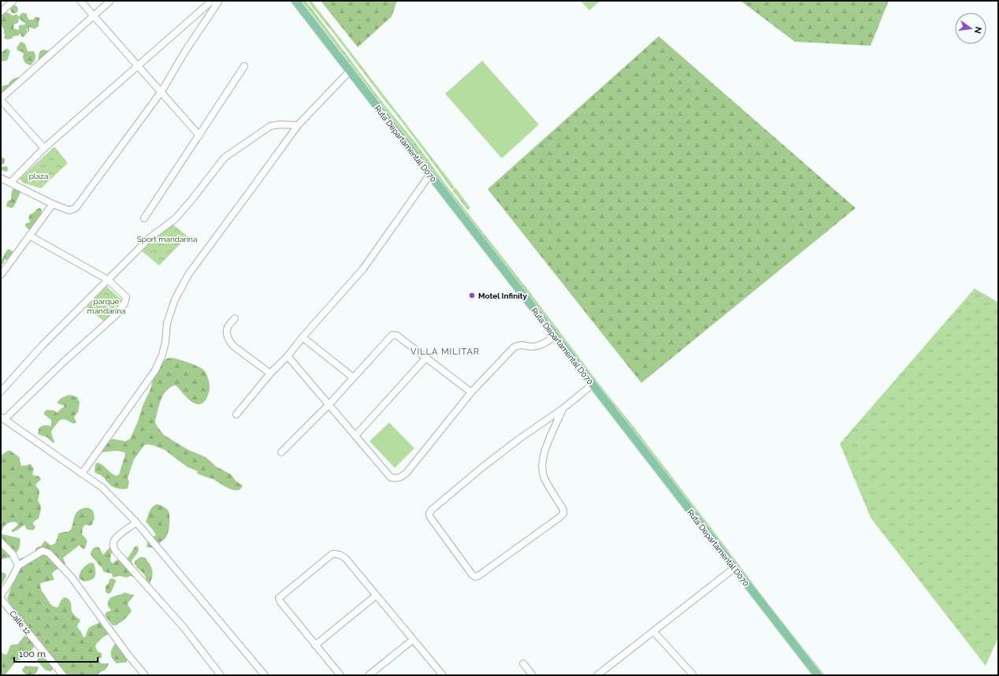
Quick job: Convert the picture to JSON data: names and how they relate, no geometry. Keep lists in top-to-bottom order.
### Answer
{
  "streets": {
    "main road": ["Ruta Departamental D070"],
    "street": ["Calle 12"]
  },
  "districts": ["VILLA MILITAR"],
  "parks": ["plaza", "Sport mandarina", "parque mandarina"],
  "places": ["Motel Infinity"],
  "scale_bar": "100 m",
  "north": "right"
}
